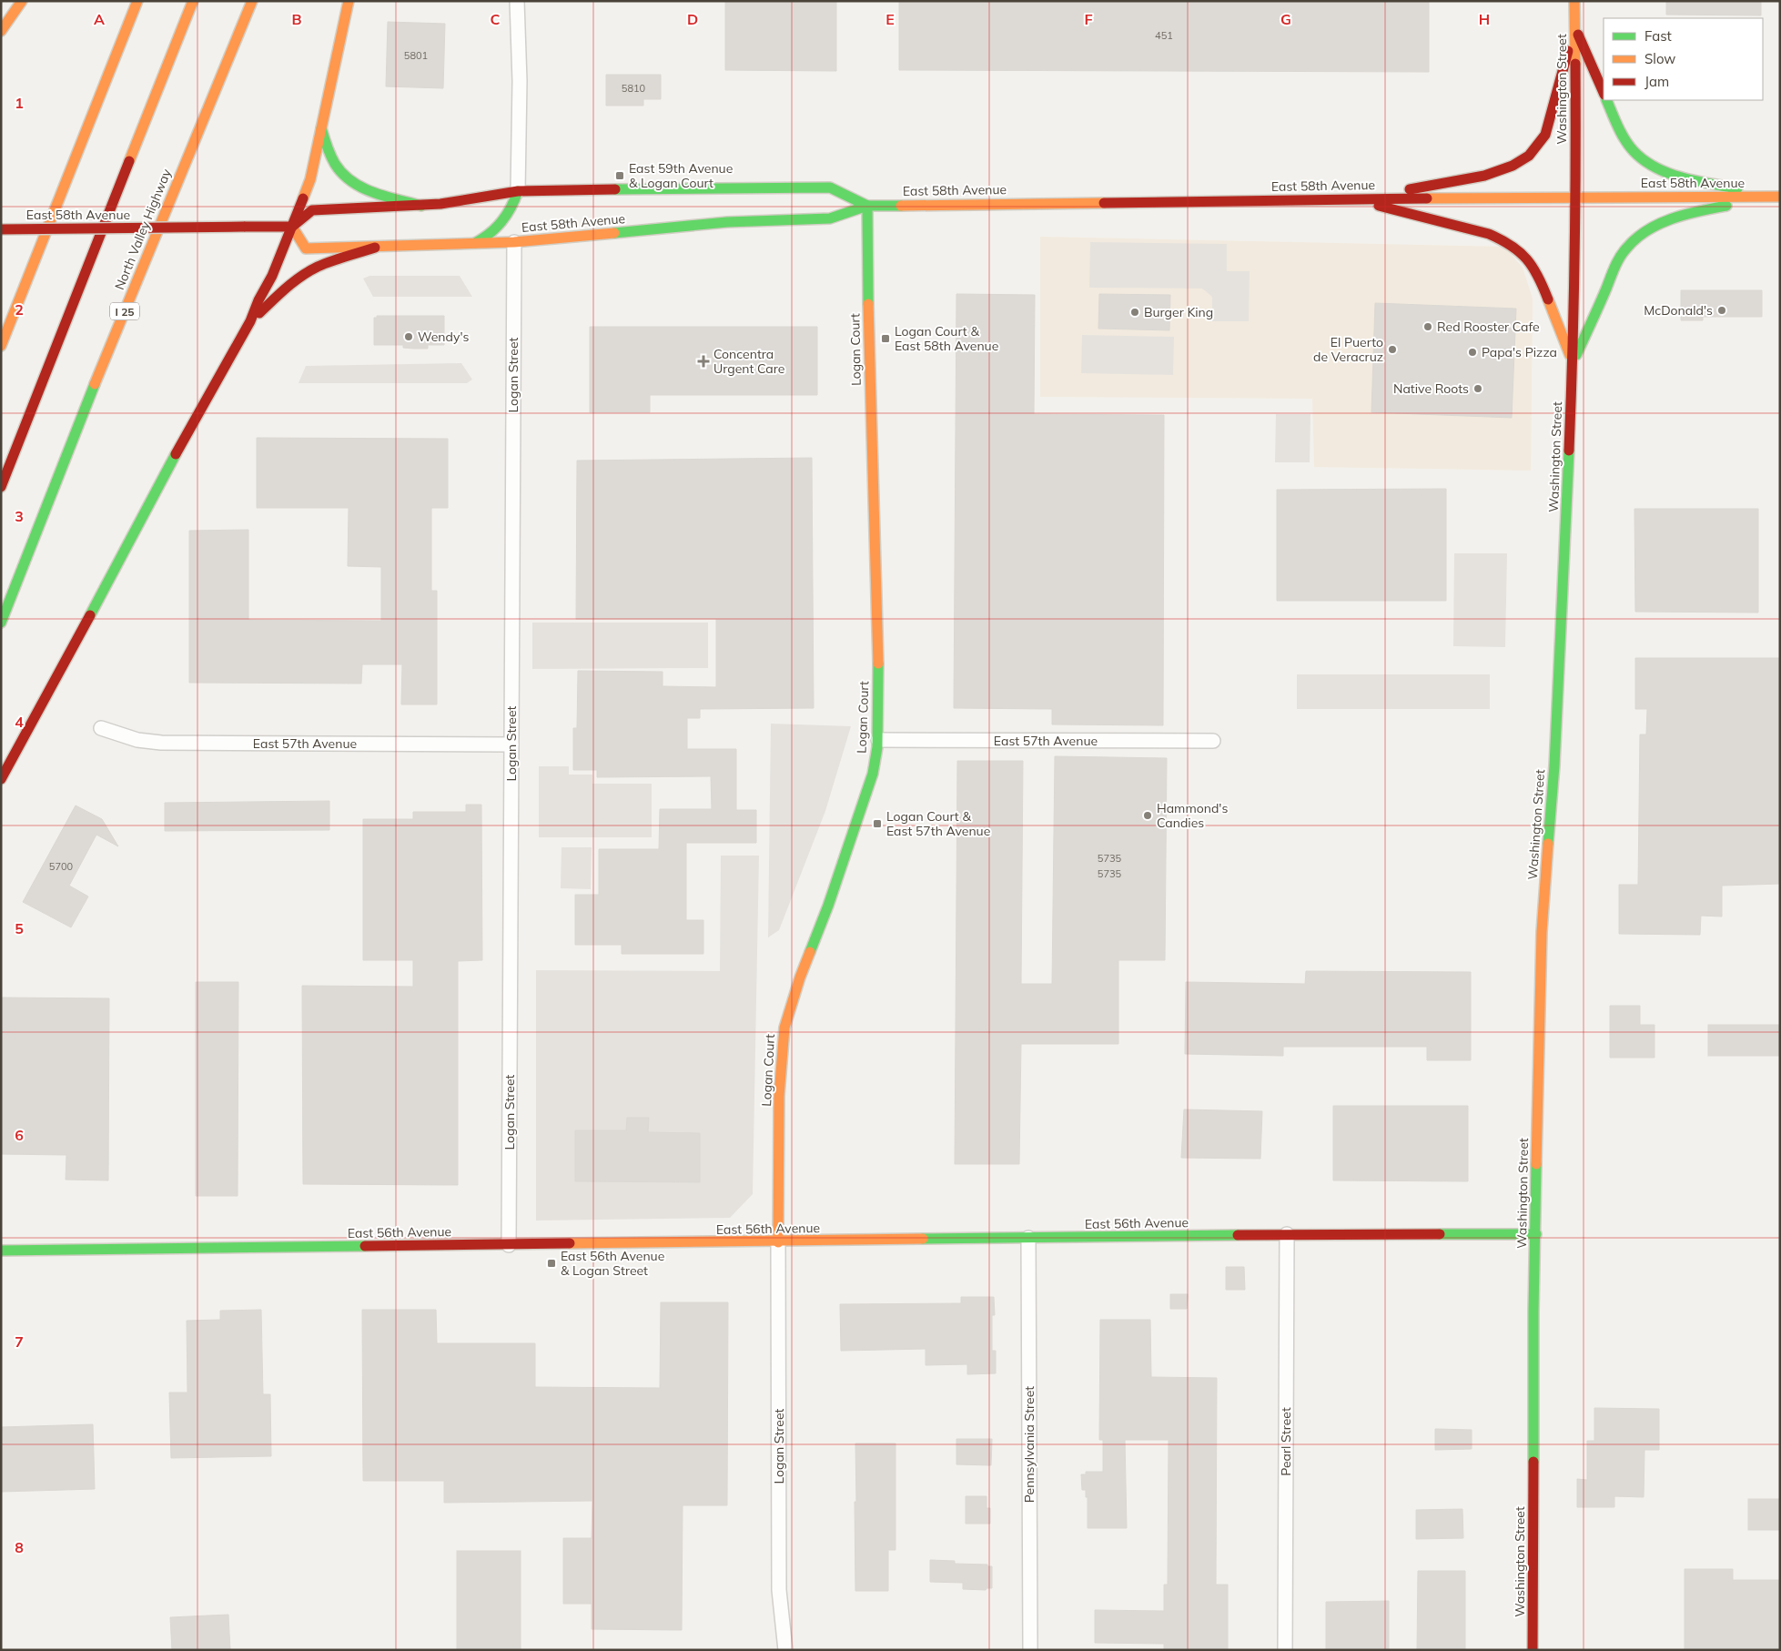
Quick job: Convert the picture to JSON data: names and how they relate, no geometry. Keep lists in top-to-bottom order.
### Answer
{
  "streets": {
    "main road": [
      "Washington Street",
      "East 58th Avenue",
      "North Valley Highway",
      "I 25",
      "Logan Court",
      "East 56th Avenue"
    ],
    "street": [
      "Logan Street",
      "East 57th Avenue",
      "Pearl Street",
      "Pennsylvania Street"
    ]
  },
  "crossings": [
    ["Washington Street", "East 58th Avenue"],
    ["Washington Street", "East 56th Avenue"],
    ["East 58th Avenue", "Logan Court"],
    ["East 58th Avenue", "Logan Street"],
    ["Logan Court", "Logan Street"],
    ["Logan Court", "East 57th Avenue"],
    ["Logan Court", "East 56th Avenue"],
    ["Logan Street", "East 57th Avenue"],
    ["Logan Street", "East 56th Avenue"],
    ["East 56th Avenue", "Pearl Street"],
    ["East 56th Avenue", "Pennsylvania Street"]
  ],
  "places": {
    "transit": [
      "East 59th Avenue & Logan Court",
      "Logan Court & East 58th Avenue",
      "Logan Court & East 57th Avenue",
      "East 56th Avenue & Logan Street"
    ],
    "other": [
      "McDonald's",
      "Burger King",
      "Red Rooster Cafe",
      "Wendy's",
      "El Puerto de Veracruz",
      "Papa's Pizza",
      "Native Roots",
      "Hammond's Candies"
    ],
    "health": ["Concentra Urgent Care"]
  },
  "house_numbers": [
    "451",
    "5801",
    "5810",
    "5735",
    "5700",
    "5735"
  ],
  "legend": ["Fast", "Slow", "Jam"],
  "grid": {
    "columns": [
      "A",
      "B",
      "C",
      "D",
      "E",
      "F",
      "G",
      "H"
    ],
    "rows": [
      "1",
      "2",
      "3",
      "4",
      "5",
      "6",
      "7",
      "8"
    ]
  }
}
